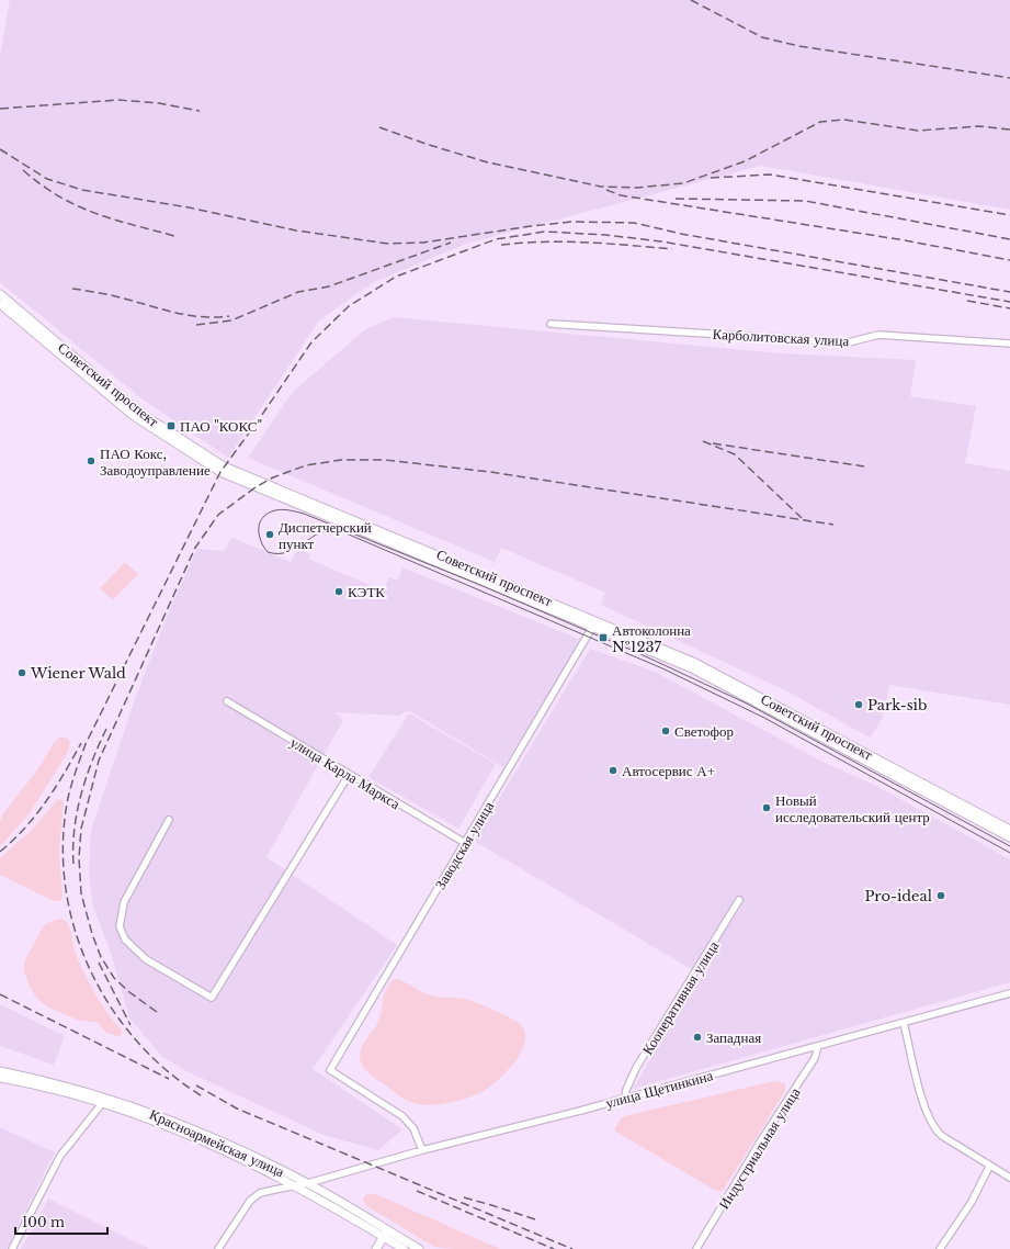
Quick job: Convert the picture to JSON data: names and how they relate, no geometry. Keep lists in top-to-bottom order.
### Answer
{
  "streets": {
    "main road": ["Советский проспект", "Красноармейская улица"],
    "street": [
      "Карболитовская улица",
      "улица Карла Маркса",
      "Заводская улица",
      "Кооперативная улица",
      "улица Щетинкина",
      "Индустриальная улица"
    ]
  },
  "crossings": [
    ["Советский проспект", "Заводская улица"],
    ["улица Карла Маркса", "Заводская улица"],
    ["Заводская улица", "улица Щетинкина"],
    ["Кооперативная улица", "улица Щетинкина"],
    ["улица Щетинкина", "Красноармейская улица"],
    ["улица Щетинкина", "Индустриальная улица"]
  ],
  "places": {
    "transit": ["ПАО \"КОКС\"", "Автоколонна №1237"],
    "other": [
      "ПАО Кокс, Заводоуправление",
      "Диспетчерский пункт",
      "КЭТК",
      "Wiener Wald",
      "Park-sib",
      "Светофор",
      "Автосервис А+",
      "Новый исследовательский центр",
      "Pro-ideal",
      "Западная"
    ]
  },
  "scale_bar": "100 m"
}
